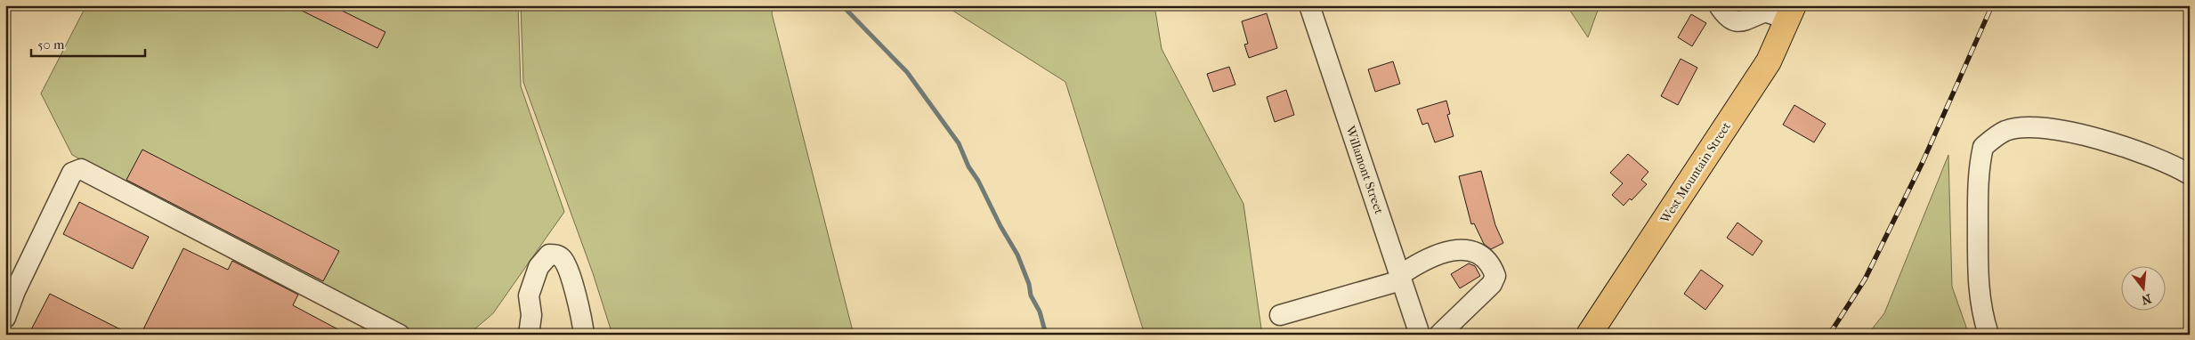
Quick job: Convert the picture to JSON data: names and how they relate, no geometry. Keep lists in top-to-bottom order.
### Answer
{
  "streets": {
    "main road": ["West Mountain Street"],
    "street": ["Willamont Street"]
  },
  "scale_bar": "50 m",
  "north": "bottom"
}
